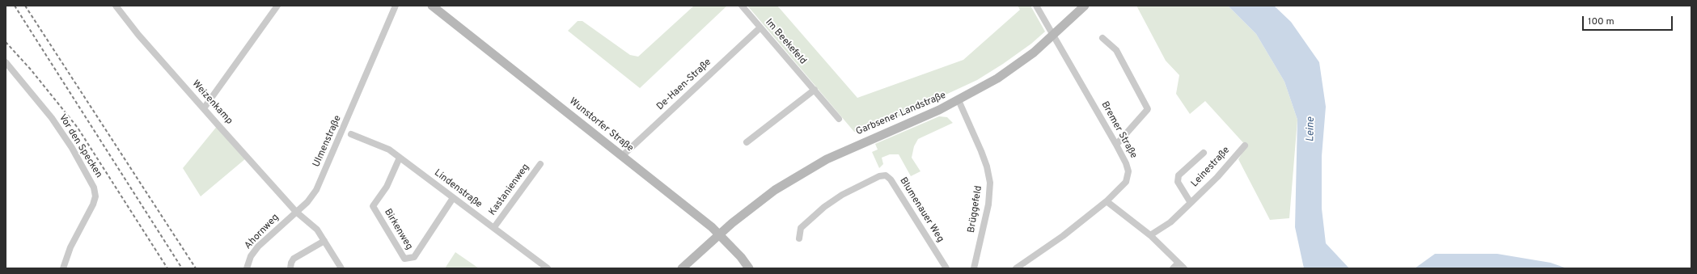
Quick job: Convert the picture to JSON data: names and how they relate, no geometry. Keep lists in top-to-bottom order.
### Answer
{
  "streets": {
    "main road": ["Garbsener Landstraße", "Wunstorfer Straße"],
    "street": [
      "Im Beekefeld",
      "De-Haen-Straße",
      "Weizenkamp",
      "Bremer Straße",
      "Ulmenstraße",
      "Vor den Specken",
      "Leinestraße",
      "Lindenstraße",
      "Kastanienweg",
      "Brüggefeld",
      "Blumenauer Weg",
      "Birkenweg",
      "Ahornweg"
    ]
  },
  "crossings": [
    ["Im Beekefeld", "De-Haen-Straße"],
    ["De-Haen-Straße", "Wunstorfer Straße"],
    ["Weizenkamp", "Ulmenstraße"],
    ["Weizenkamp", "Ahornweg"],
    ["Garbsener Landstraße", "Wunstorfer Straße"],
    ["Garbsener Landstraße", "Bremer Straße"],
    ["Garbsener Landstraße", "Brüggefeld"],
    ["Ulmenstraße", "Ahornweg"],
    ["Lindenstraße", "Kastanienweg"],
    ["Lindenstraße", "Birkenweg"]
  ],
  "water": ["Leine"],
  "scale_bar": "100 m"
}
